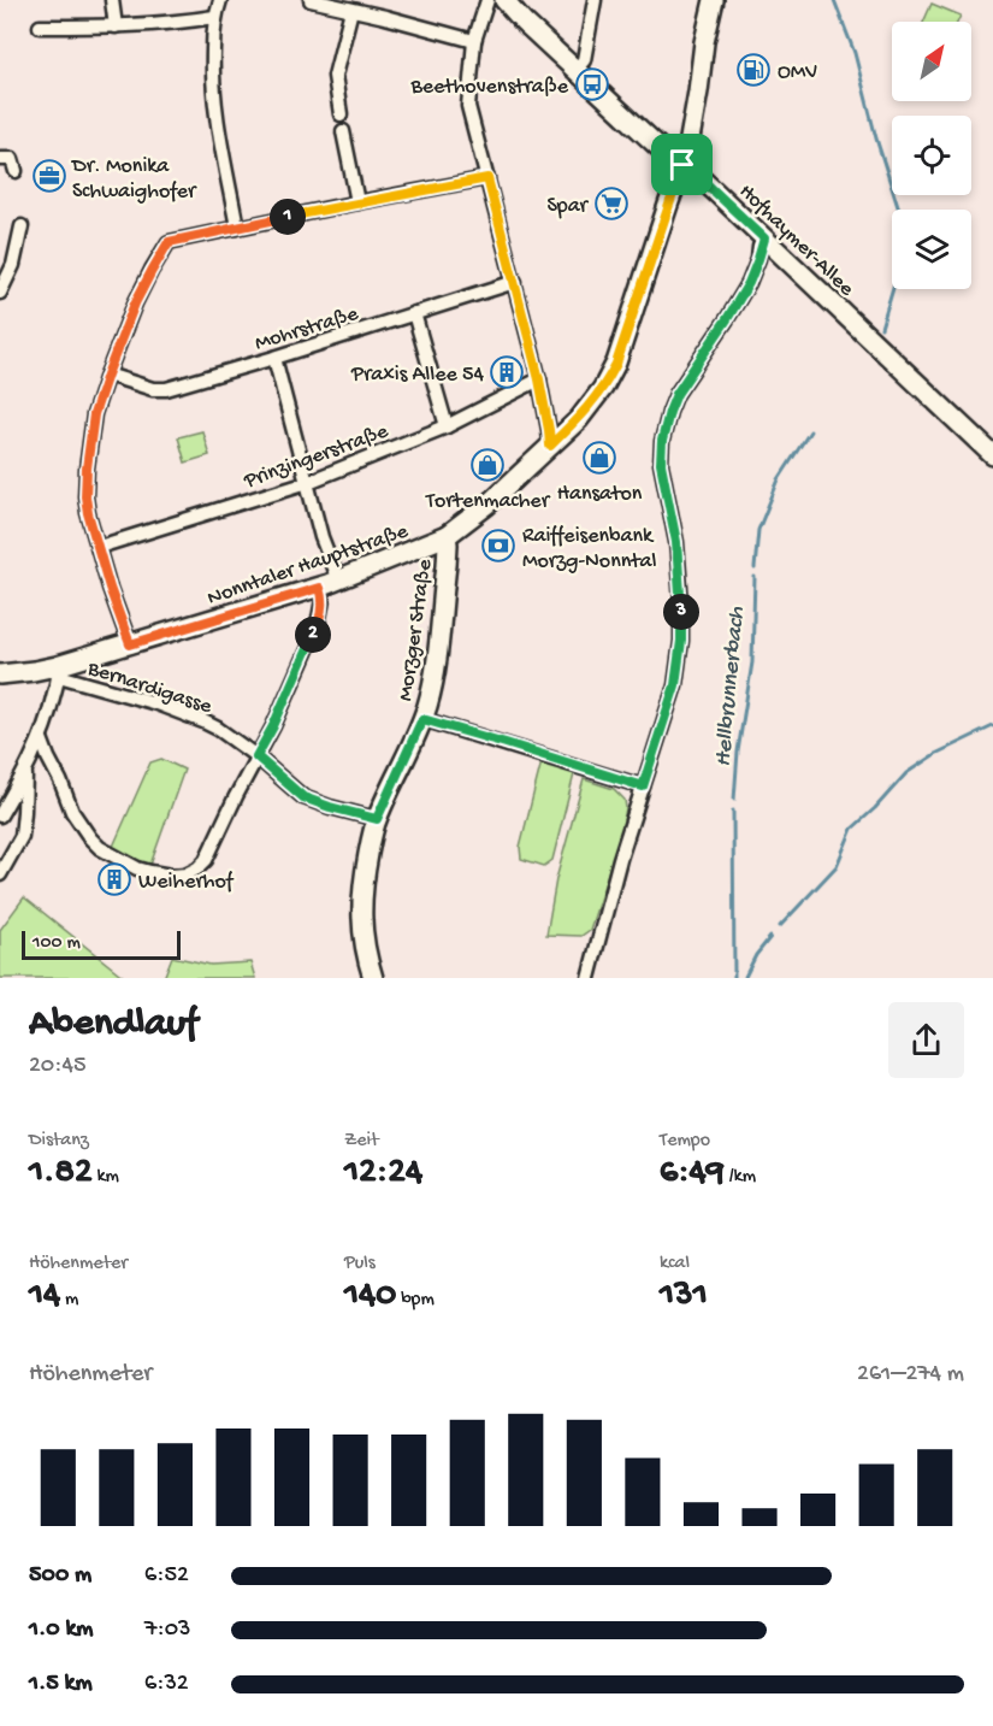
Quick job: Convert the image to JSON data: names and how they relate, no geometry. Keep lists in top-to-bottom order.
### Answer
{
  "streets": {
    "street": [
      "Hofhaymer-Allee",
      "Mohrstraße",
      "Prinzingerstraße",
      "Nonntaler Hauptstraße",
      "Morzger Straße",
      "Bernardigasse"
    ]
  },
  "crossings": [
    ["Hofhaymer-Allee", "Nonntaler Hauptstraße"],
    ["Nonntaler Hauptstraße", "Morzger Straße"],
    ["Nonntaler Hauptstraße", "Bernardigasse"],
    ["Morzger Straße", "Bernardigasse"]
  ],
  "water": ["Hellbrunnerbach"],
  "places": {
    "fuel station": ["OMV"],
    "bus stop": ["Beethovenstraße"],
    "office": ["Dr. Monika Schwaighofer"],
    "supermarket": ["Spar"],
    "building": ["Praxis Allee 54", "Weiherhof"],
    "shop": ["Hansaton", "Tortenmacher"],
    "bank": ["Raiffeisenbank Morzg-Nonntal"]
  },
  "scale_bar": "100 m",
  "north": "top right",
  "page": {
    "pins": ["1", "3", "2"],
    "scale": "100 m",
    "heading": ["Abendlauf", "20:45"],
    "stats": [
      ["Distanz", "1.82 km"],
      ["Zeit", "12:24"],
      ["Tempo", "6:49 /km"],
      ["Höhenmeter", "14 m"],
      ["Puls", "140 bpm"],
      ["kcal", "131"]
    ],
    "chart": ["Höhenmeter", "261–274 m"],
    "list": [
      {
        "name": "500 m",
        "note": "6:52"
      },
      {
        "name": "1.0 km",
        "note": "7:03"
      },
      {
        "name": "1.5 km",
        "note": "6:32"
      }
    ]
  }
}
